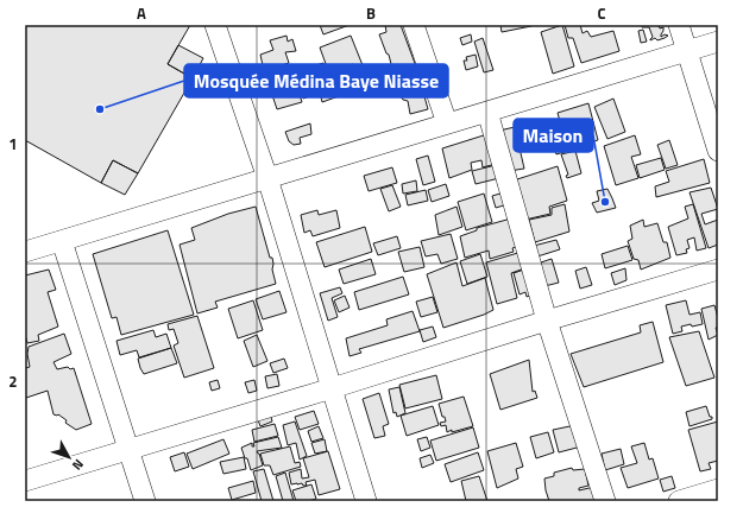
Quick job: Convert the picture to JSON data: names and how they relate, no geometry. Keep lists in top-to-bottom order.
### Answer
{
  "places": ["Mosquée Médina Baye Niasse", "Maison"],
  "north": "bottom right",
  "grid": {
    "columns": ["A", "B", "C"],
    "rows": ["1", "2"]
  }
}
